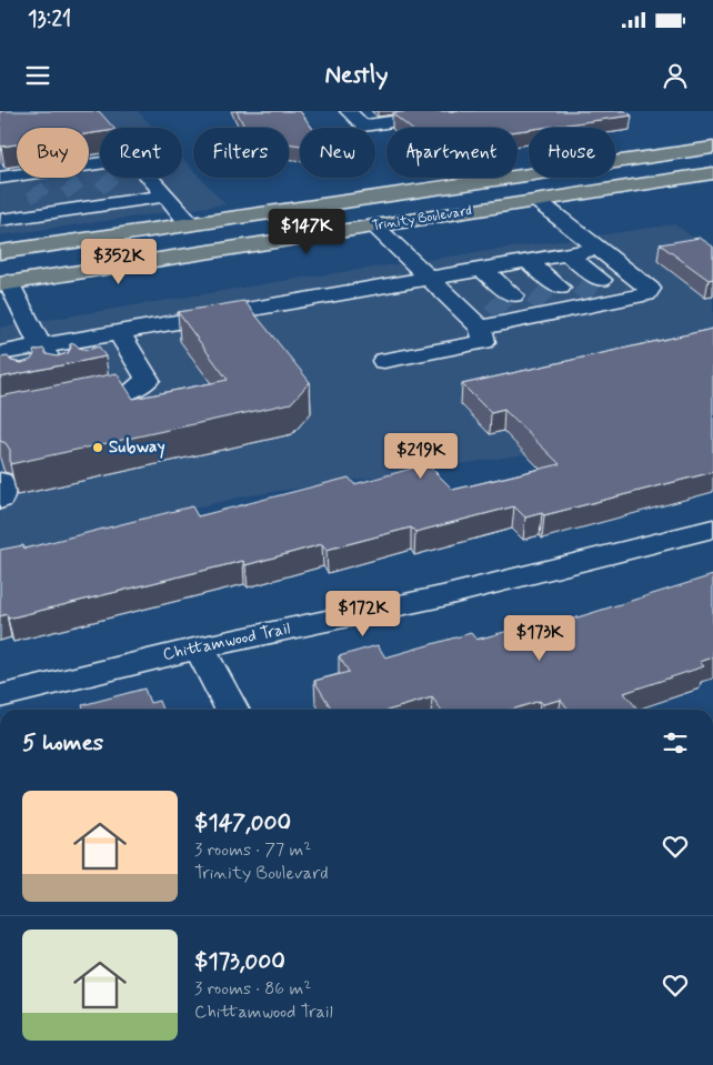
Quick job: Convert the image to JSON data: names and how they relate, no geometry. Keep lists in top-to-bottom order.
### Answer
{
  "streets": {
    "main road": ["Trinity Boulevard"],
    "street": ["Chittamwood Trail"]
  },
  "places": ["Subway"],
  "page": {
    "status": "13:21",
    "header": "Nestly",
    "chip": [
      "Buy",
      "Rent",
      "Filters",
      "New",
      "Apartment",
      "House"
    ],
    "price": [
      "$147K",
      "$352K",
      "$219K",
      "$172K",
      "$173K"
    ],
    "heading": "5 homes",
    "list": [
      {
        "name": "$147,000",
        "note": "3 rooms · 77 m² · Trinity Boulevard"
      },
      {
        "name": "$173,000",
        "note": "3 rooms · 86 m² · Chittamwood Trail"
      }
    ]
  }
}
